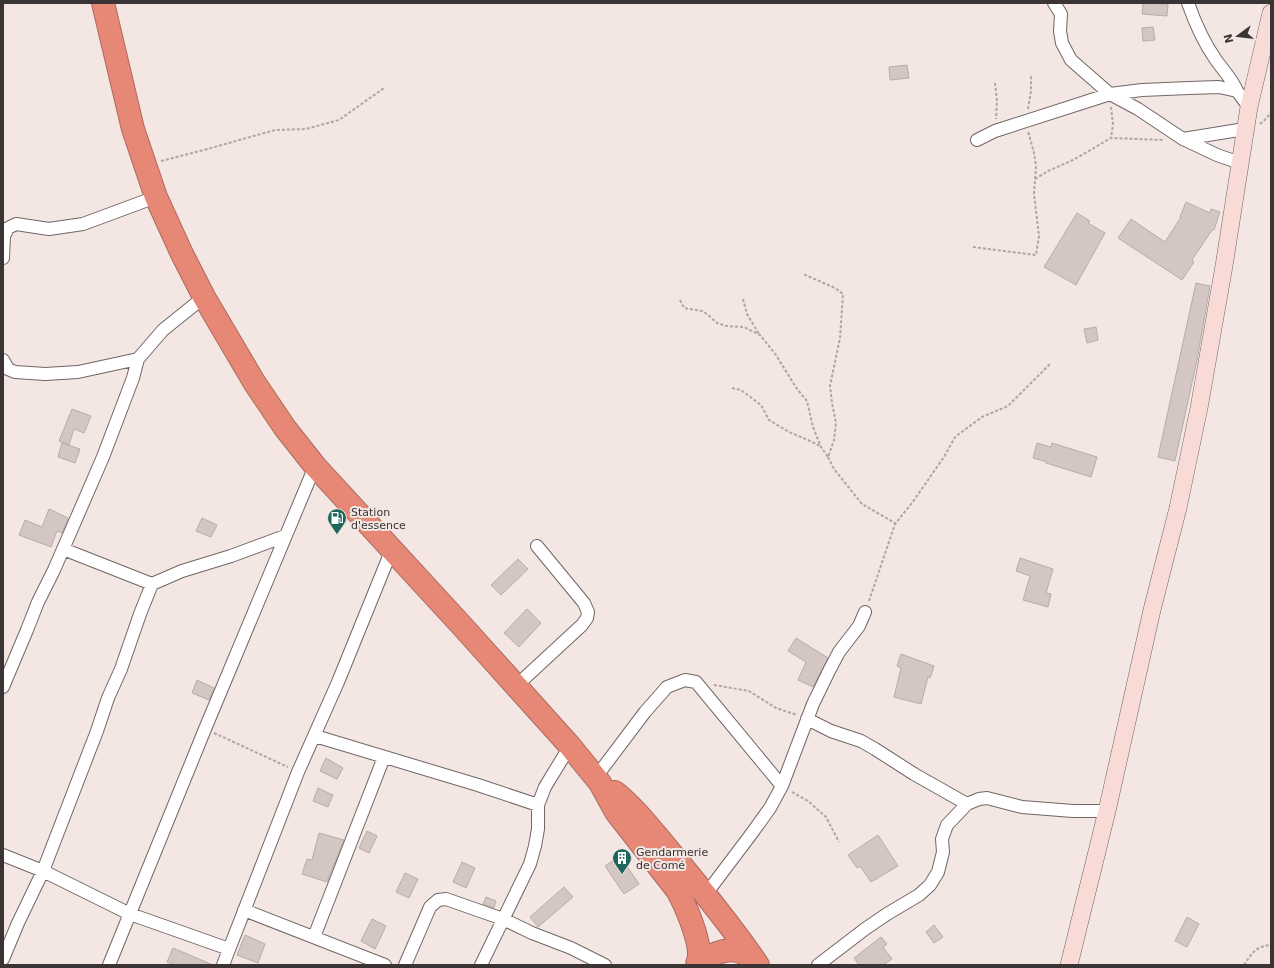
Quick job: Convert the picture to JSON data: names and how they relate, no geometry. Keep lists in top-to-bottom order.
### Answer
{
  "places": {
    "fuel station": ["Station d'essence"],
    "building": ["Gendarmerie de Comé"]
  },
  "north": "left"
}
